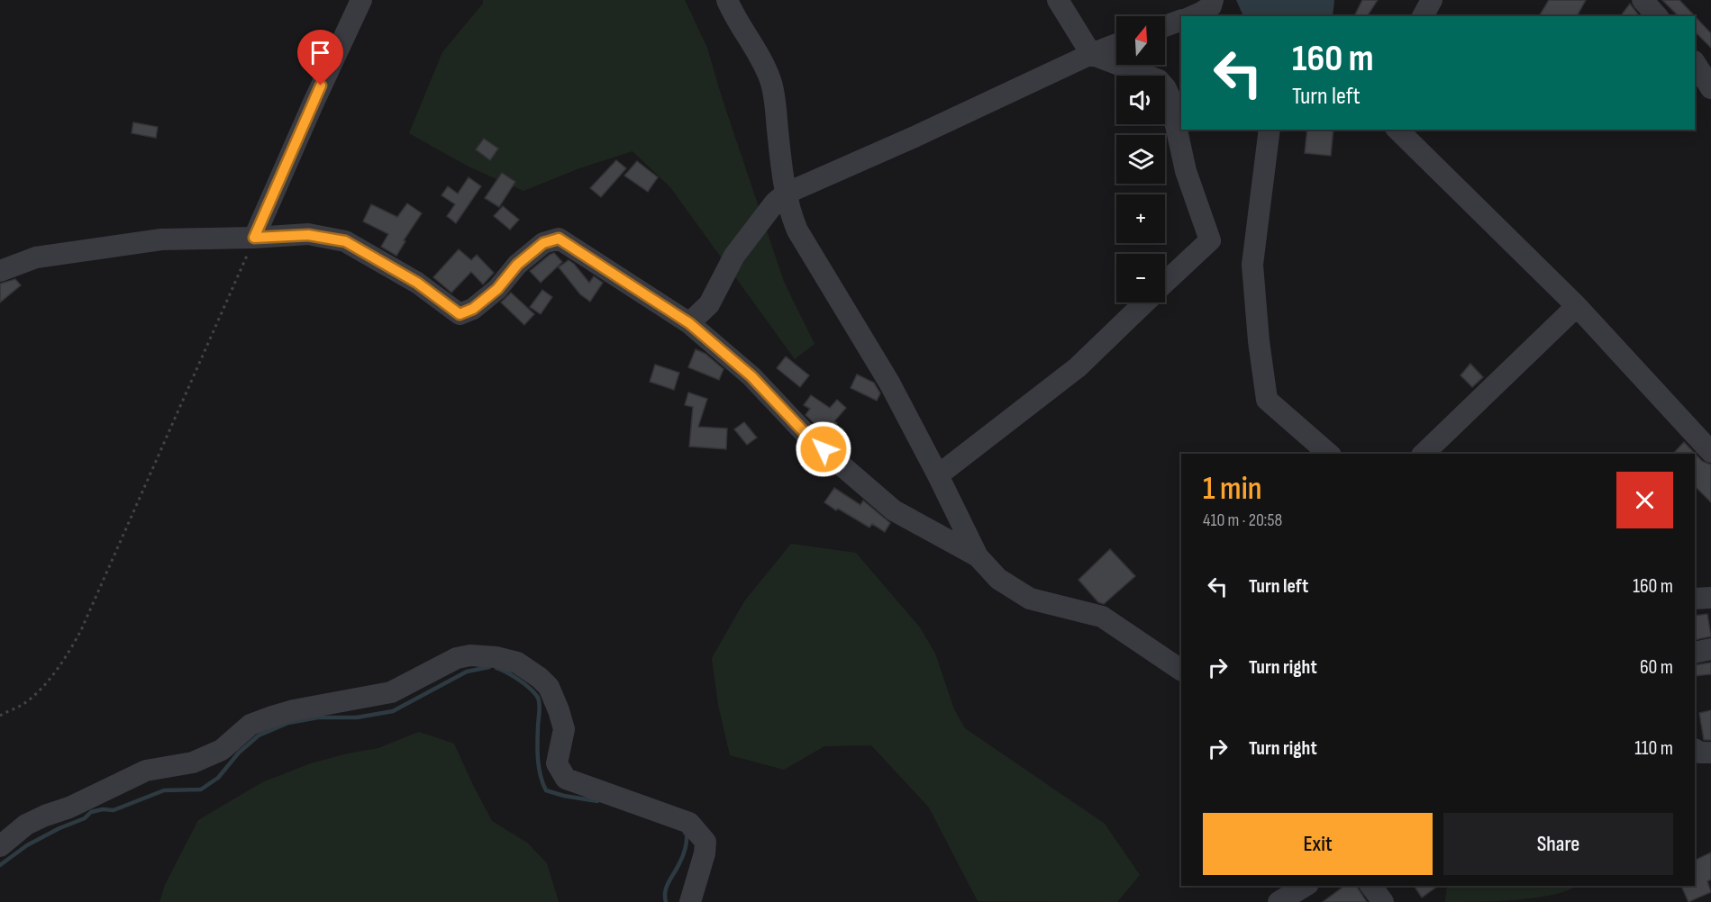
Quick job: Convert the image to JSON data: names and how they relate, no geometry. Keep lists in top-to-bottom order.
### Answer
{
  "north": "top",
  "page": {
    "map_buttons": ["+", "−"],
    "turn": ["160 m", "Turn left"],
    "heading": ["1 min", "410 m · 20:58"],
    "list": [
      {
        "name": "Turn left",
        "value": "160 m"
      },
      {
        "name": "Turn right",
        "value": "60 m"
      },
      {
        "name": "Turn right",
        "value": "110 m"
      }
    ],
    "buttons": ["Exit", "Share"]
  }
}
